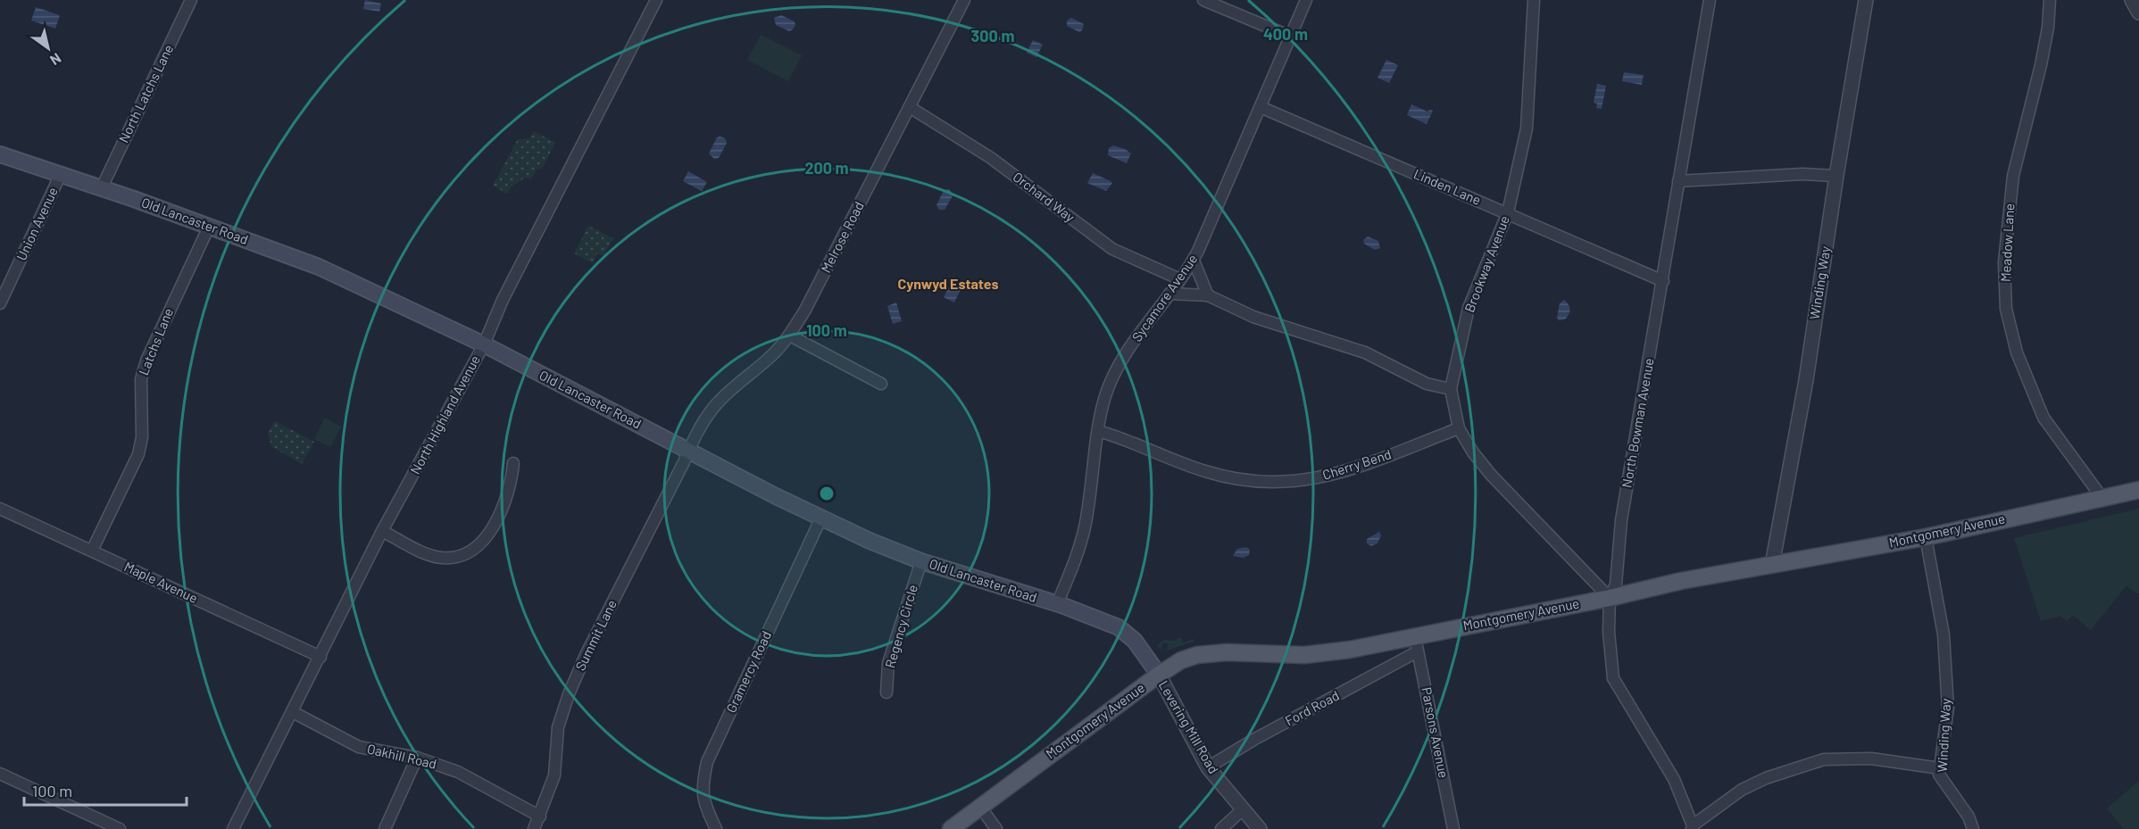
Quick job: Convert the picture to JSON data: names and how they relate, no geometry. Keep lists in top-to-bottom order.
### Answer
{
  "streets": {
    "main road": ["Old Lancaster Road", "Montgomery Avenue"],
    "street": [
      "North Latchs Lane",
      "Linden Lane",
      "Orchard Way",
      "Union Avenue",
      "Melrose Road",
      "Meadow Lane",
      "Brookway Avenue",
      "Winding Way",
      "Sycamore Avenue",
      "Latchs Lane",
      "North Highland Avenue",
      "North Bowman Avenue",
      "Cherry Bend",
      "Maple Avenue",
      "Regency Circle",
      "Summit Lane",
      "Gramercy Road",
      "Ford Road",
      "Levering Mill Road",
      "Parsons Avenue",
      "Oakhill Road"
    ]
  },
  "crossings": [
    ["North Latchs Lane", "Old Lancaster Road"],
    ["Linden Lane", "Brookway Avenue"],
    ["Linden Lane", "Sycamore Avenue"],
    ["Linden Lane", "North Bowman Avenue"],
    ["Orchard Way", "Melrose Road"],
    ["Orchard Way", "Sycamore Avenue"],
    ["Old Lancaster Road", "Union Avenue"],
    ["Old Lancaster Road", "Melrose Road"],
    ["Old Lancaster Road", "Sycamore Avenue"],
    ["Old Lancaster Road", "Latchs Lane"],
    ["Old Lancaster Road", "North Highland Avenue"],
    ["Old Lancaster Road", "Montgomery Avenue"],
    ["Old Lancaster Road", "Regency Circle"],
    ["Old Lancaster Road", "Summit Lane"],
    ["Old Lancaster Road", "Gramercy Road"],
    ["Old Lancaster Road", "Levering Mill Road"],
    ["Melrose Road", "Summit Lane"],
    ["Meadow Lane", "Montgomery Avenue"],
    ["Brookway Avenue", "North Bowman Avenue"],
    ["Brookway Avenue", "Cherry Bend"],
    ["Brookway Avenue", "Montgomery Avenue"],
    ["Winding Way", "Montgomery Avenue"],
    ["Sycamore Avenue", "Cherry Bend"],
    ["Latchs Lane", "Maple Avenue"],
    ["North Highland Avenue", "Maple Avenue"],
    ["North Highland Avenue", "Oakhill Road"],
    ["North Bowman Avenue", "Montgomery Avenue"],
    ["Montgomery Avenue", "Ford Road"],
    ["Montgomery Avenue", "Levering Mill Road"],
    ["Montgomery Avenue", "Parsons Avenue"],
    ["Summit Lane", "Oakhill Road"],
    ["Ford Road", "Levering Mill Road"],
    ["Ford Road", "Parsons Avenue"]
  ],
  "districts": ["Cynwyd Estates"],
  "scale_bar": "100 m",
  "north": "bottom right",
  "rings": [
    "400 m",
    "300 m",
    "200 m",
    "100 m"
  ]
}
